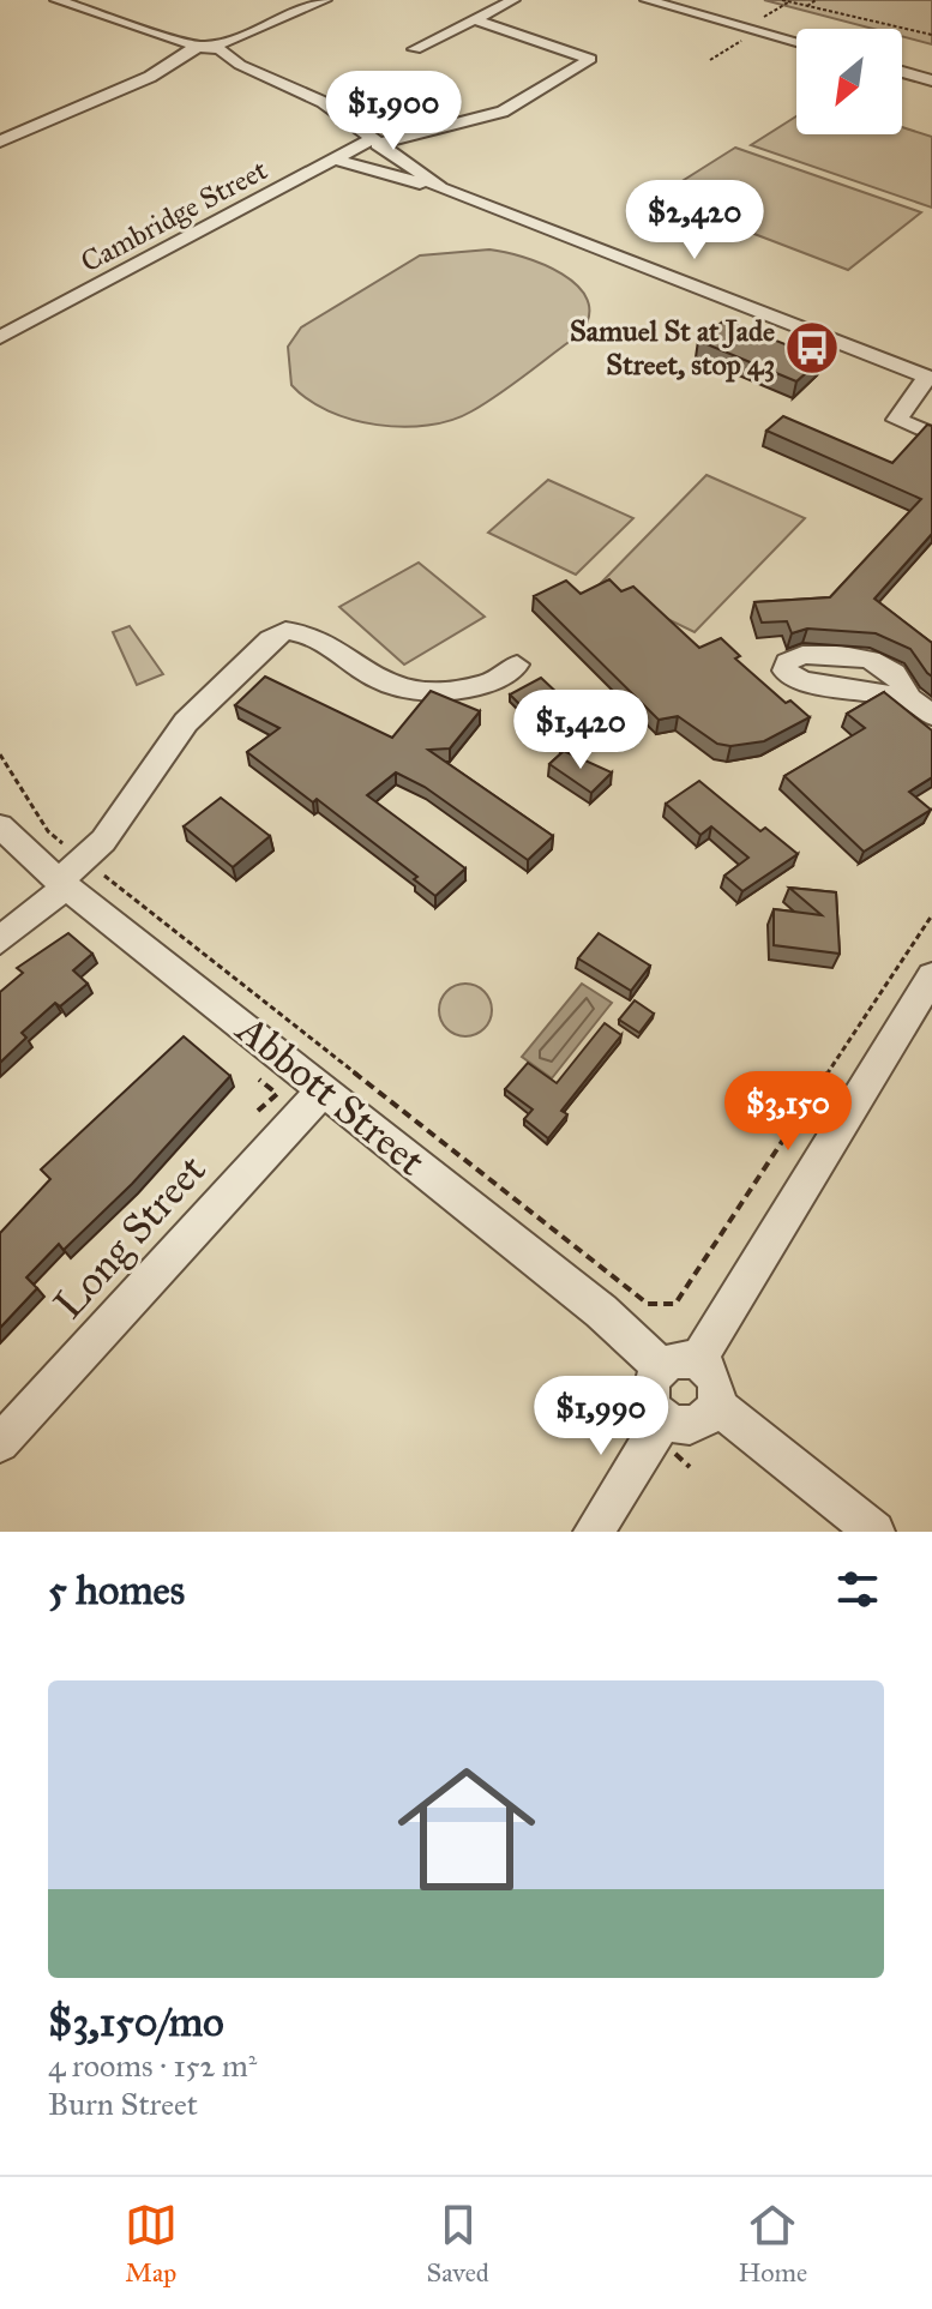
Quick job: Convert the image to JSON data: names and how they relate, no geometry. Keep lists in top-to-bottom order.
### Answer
{
  "streets": {
    "street": ["Cambridge Street", "Abbott Street", "Long Street"]
  },
  "crossings": [
    ["Abbott Street", "Long Street"]
  ],
  "places": {
    "bus stop": ["Samuel St at Jade Street, stop 43"]
  },
  "north": "bottom left",
  "page": {
    "price": [
      "$1,900",
      "$2,420",
      "$1,420",
      "$3,150",
      "$1,990"
    ],
    "heading": "5 homes",
    "list": [
      {
        "name": "$3,150/mo",
        "note": "4 rooms · 152 m² · Burn Street"
      }
    ],
    "tabs": ["Map", "Saved", "Home"]
  }
}
